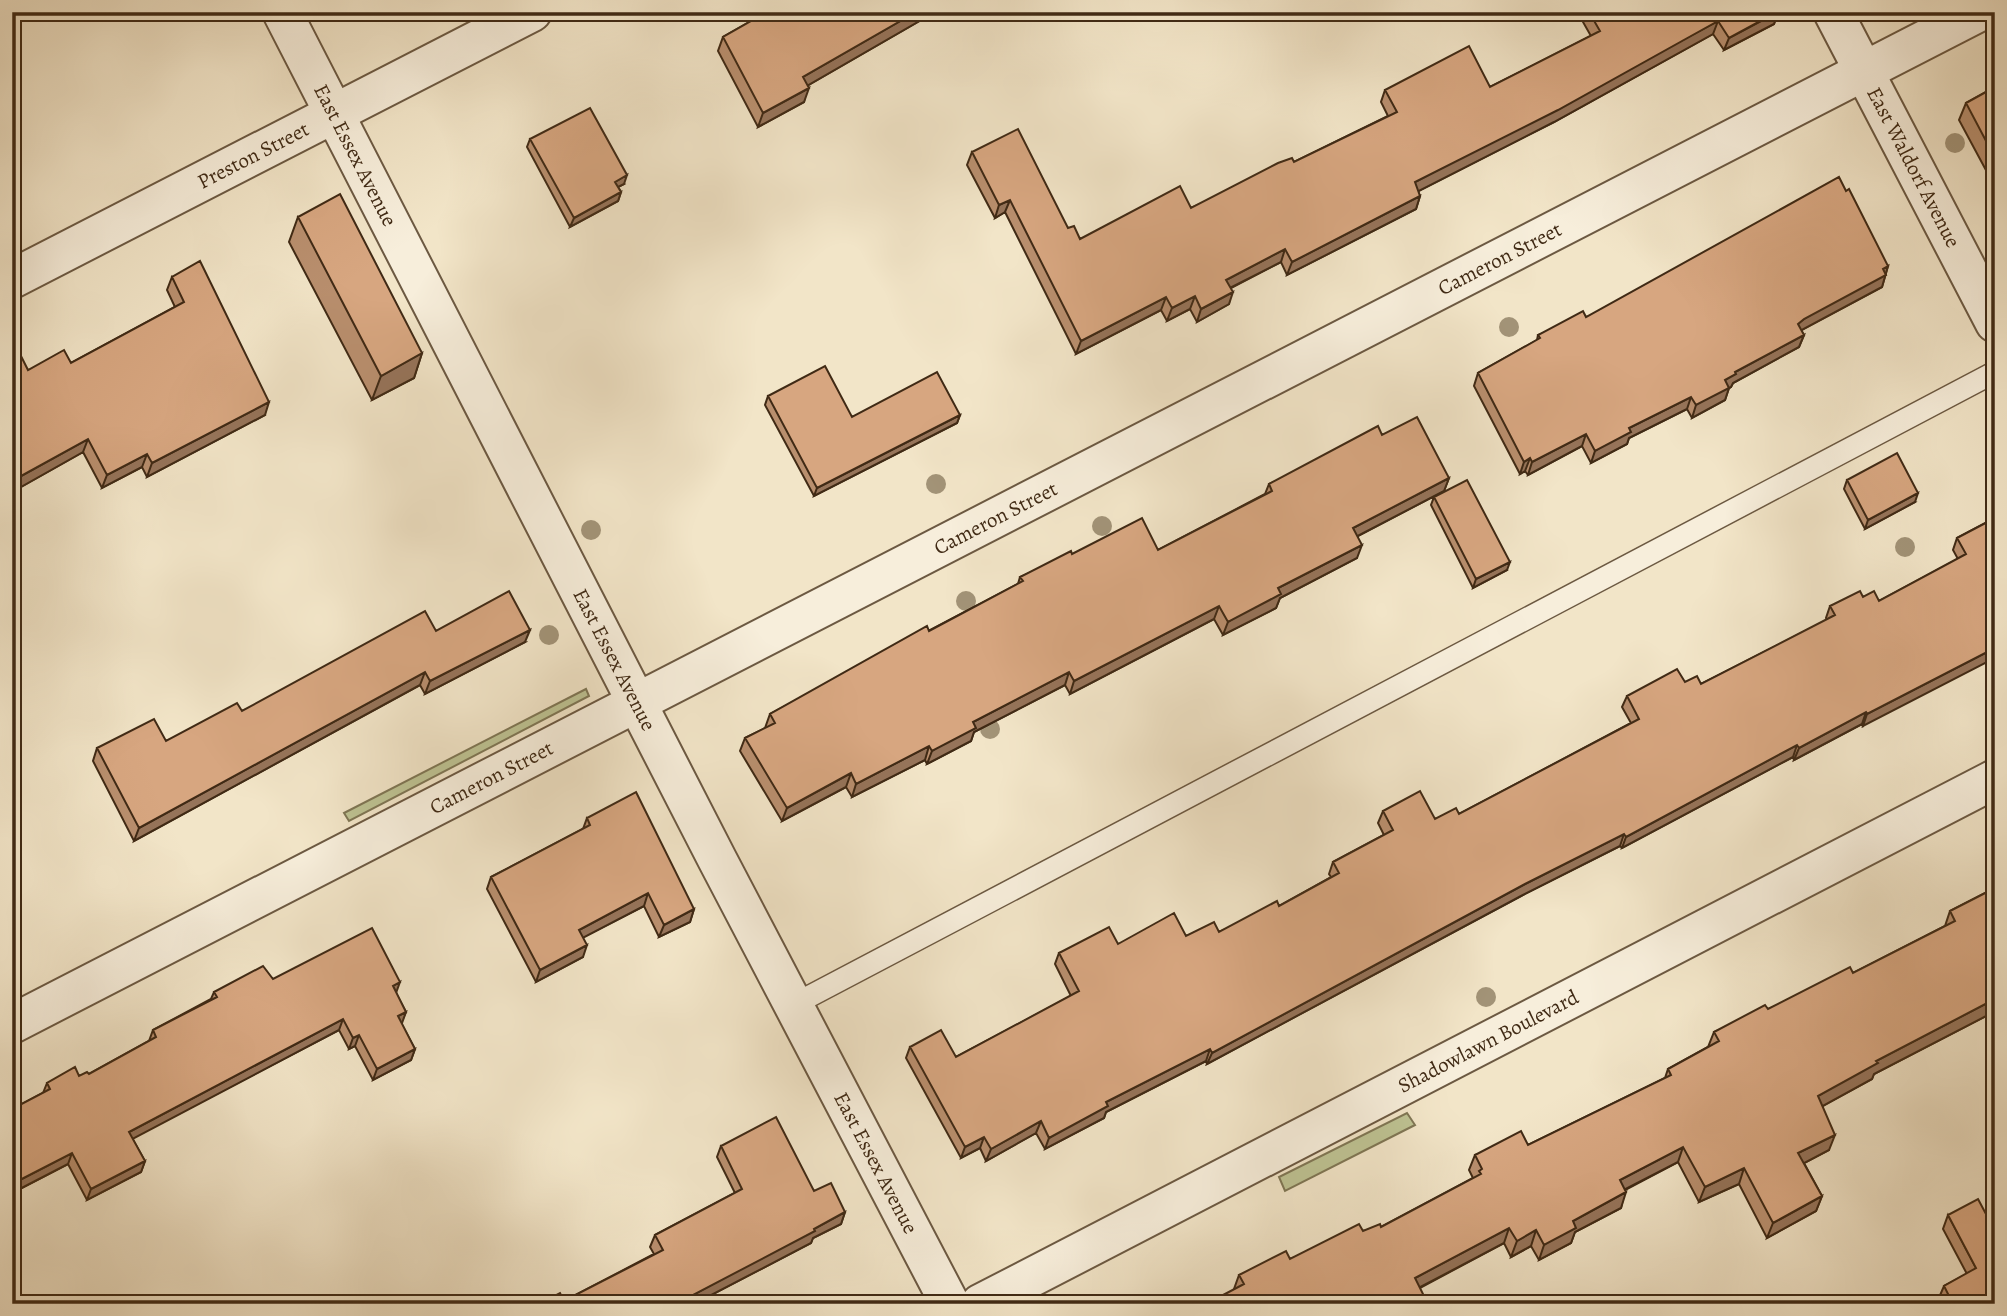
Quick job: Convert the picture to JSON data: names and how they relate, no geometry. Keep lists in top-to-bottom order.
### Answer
{
  "streets": {
    "street": [
      "Preston Street",
      "East Essex Avenue",
      "East Waldorf Avenue",
      "Cameron Street",
      "Shadowlawn Boulevard"
    ]
  },
  "crossings": [
    ["Preston Street", "East Essex Avenue"],
    ["East Essex Avenue", "Cameron Street"],
    ["East Waldorf Avenue", "Cameron Street"]
  ]
}
